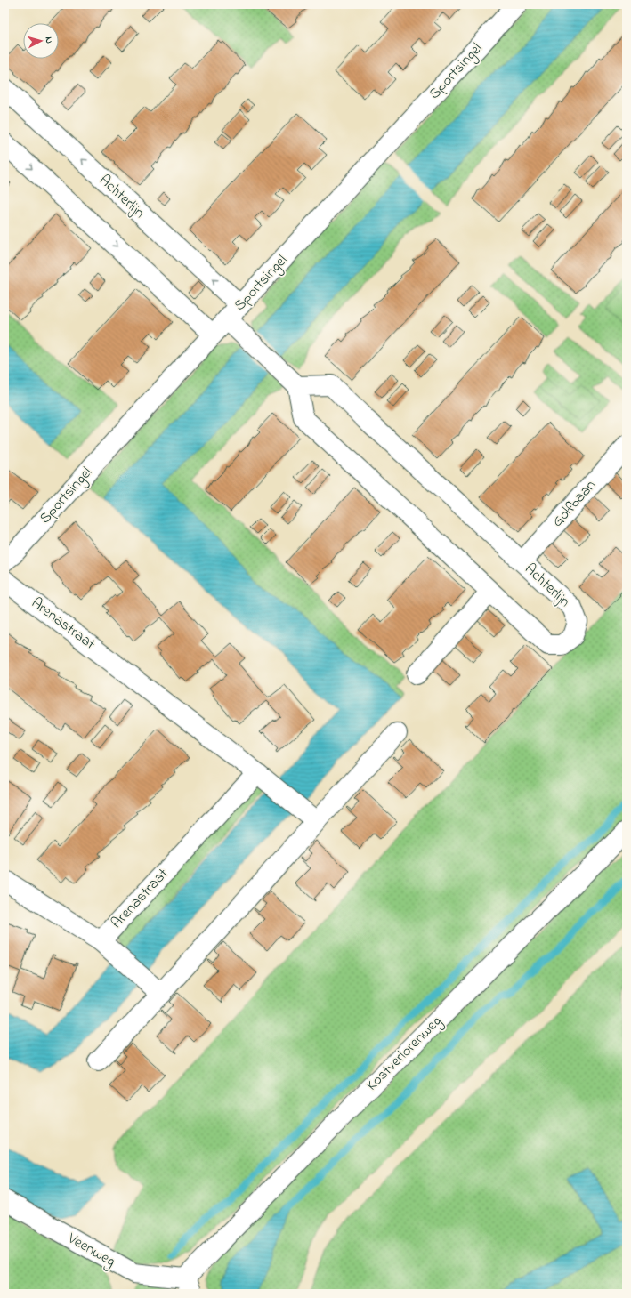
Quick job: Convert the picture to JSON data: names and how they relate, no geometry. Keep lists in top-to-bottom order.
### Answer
{
  "streets": {
    "street": [
      "Sportsingel",
      "Achterlijn",
      "Golfbaan",
      "Arenastraat",
      "Kostverlorenweg",
      "Veenweg"
    ]
  },
  "crossings": [
    ["Sportsingel", "Achterlijn"],
    ["Achterlijn", "Golfbaan"],
    ["Kostverlorenweg", "Veenweg"]
  ],
  "north": "right"
}
